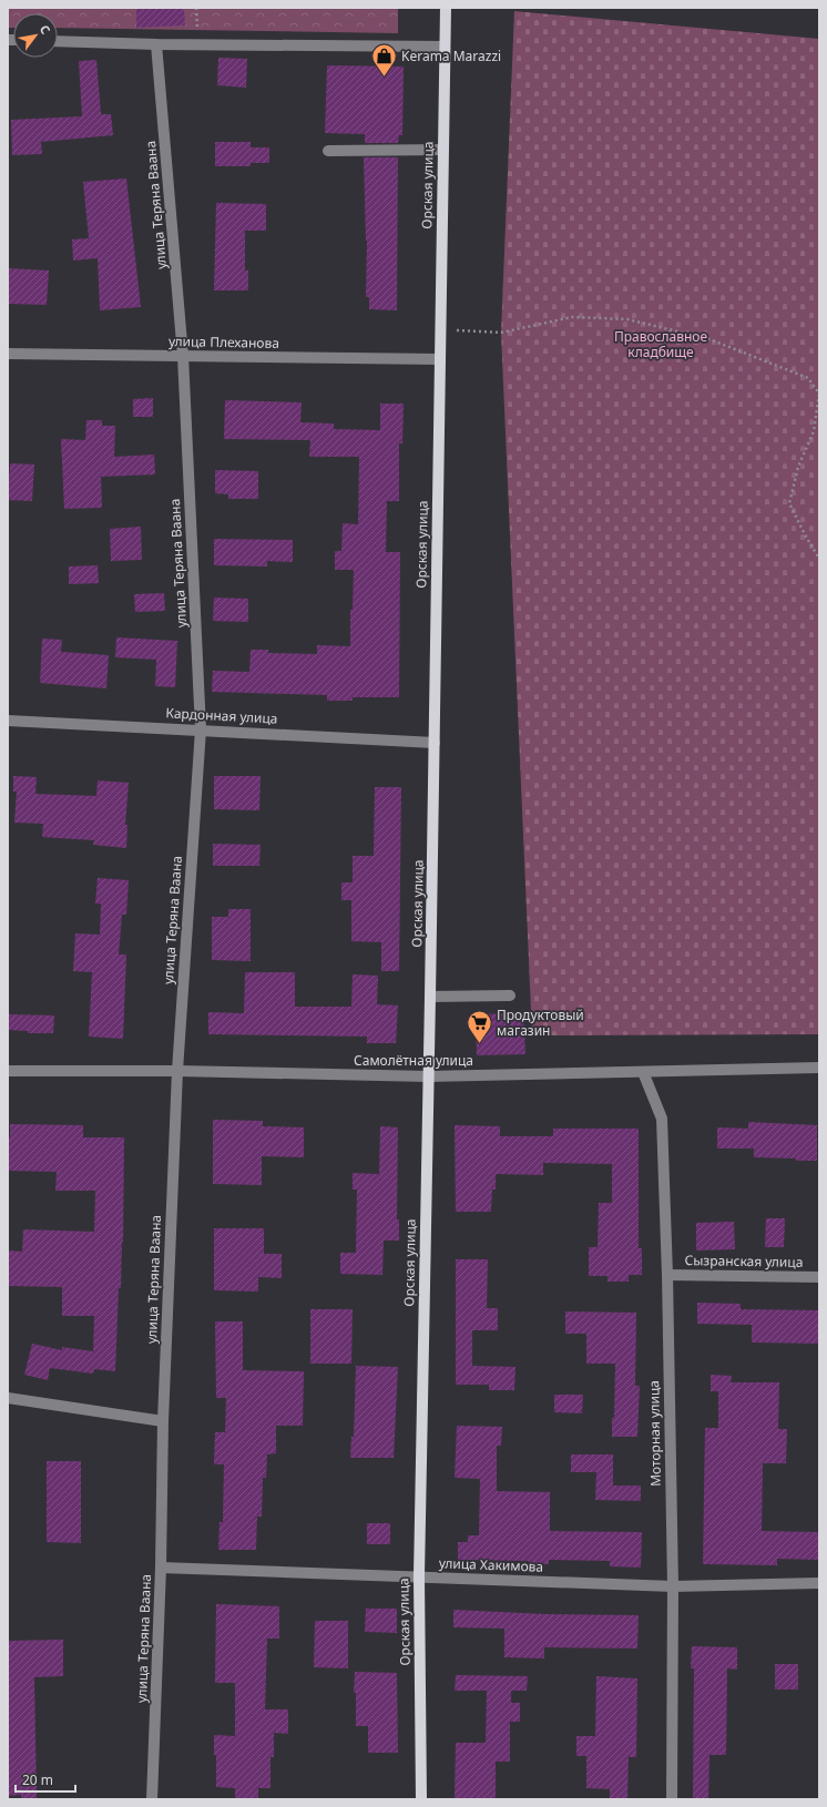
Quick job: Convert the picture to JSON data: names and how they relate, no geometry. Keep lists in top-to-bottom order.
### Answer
{
  "streets": {
    "main road": ["Орская улица"],
    "street": [
      "улица Теряна Ваана",
      "улица Плеханова",
      "Кардонная улица",
      "Самолётная улица",
      "Сызранская улица",
      "Моторная улица",
      "улица Хакимова"
    ]
  },
  "crossings": [
    ["Орская улица", "улица Плеханова"],
    ["Орская улица", "Кардонная улица"],
    ["Орская улица", "Самолётная улица"],
    ["Орская улица", "улица Хакимова"],
    ["улица Теряна Ваана", "улица Плеханова"],
    ["улица Теряна Ваана", "Кардонная улица"],
    ["улица Теряна Ваана", "Самолётная улица"],
    ["улица Теряна Ваана", "улица Хакимова"],
    ["Самолётная улица", "Моторная улица"],
    ["Сызранская улица", "Моторная улица"],
    ["Моторная улица", "улица Хакимова"]
  ],
  "parks": ["Православное кладбище"],
  "places": {
    "shop": ["Kerama Marazzi"],
    "supermarket": ["Продуктовый магазин"]
  },
  "scale_bar": "20 m",
  "north": "top right"
}
